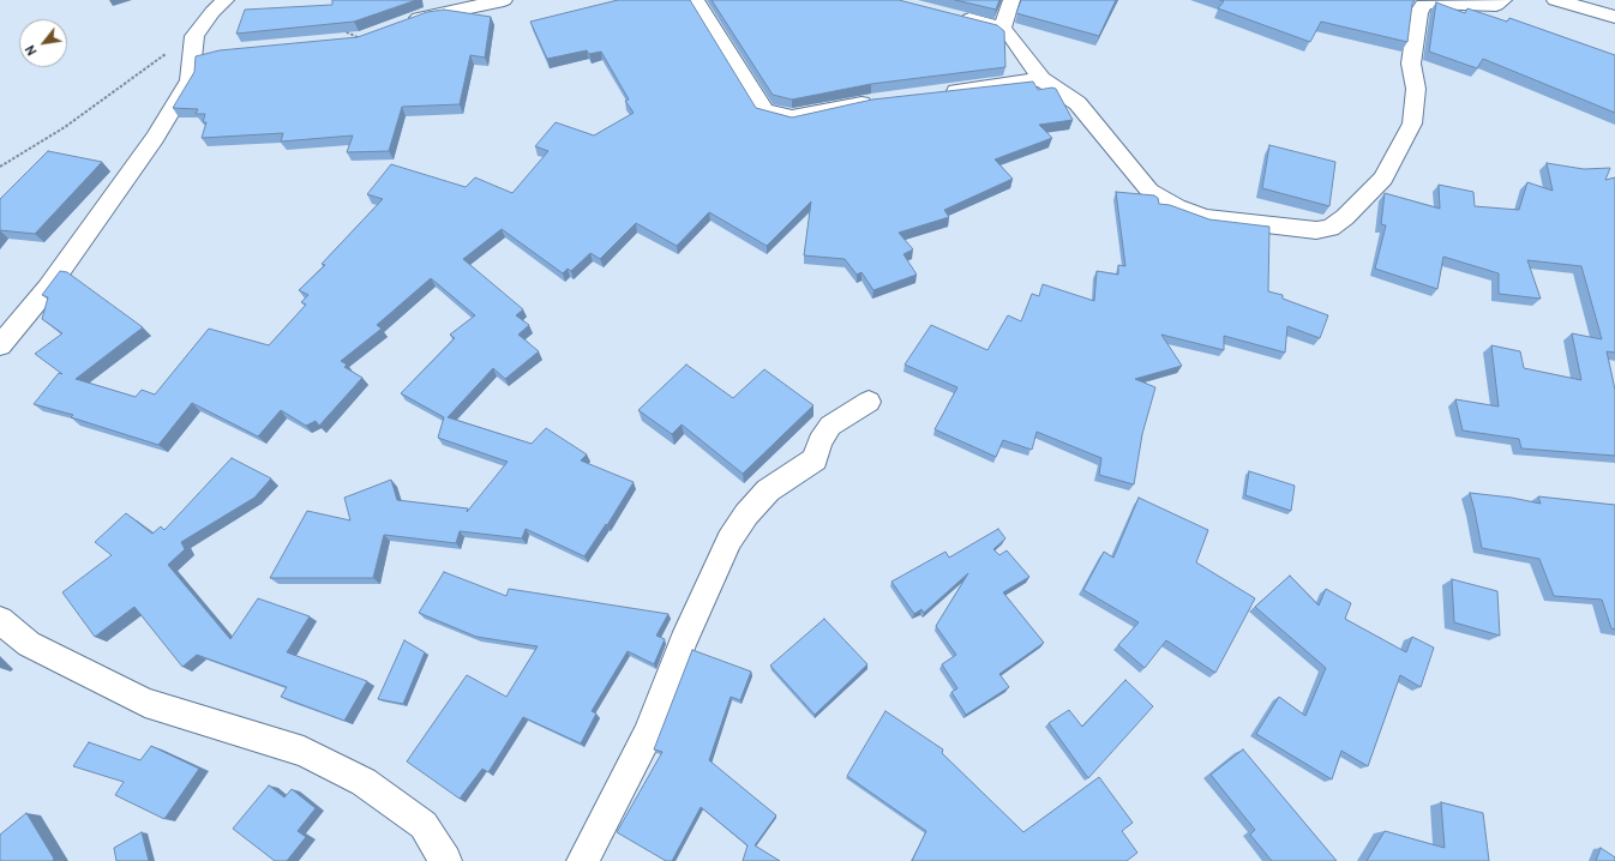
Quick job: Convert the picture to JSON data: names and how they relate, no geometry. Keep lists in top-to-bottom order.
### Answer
{
  "north": "bottom left"
}
